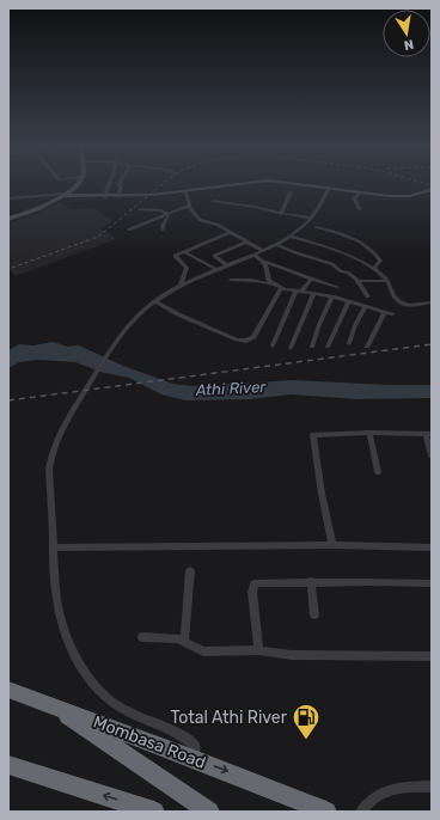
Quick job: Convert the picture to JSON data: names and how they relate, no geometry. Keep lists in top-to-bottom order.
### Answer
{
  "streets": {
    "highway": ["Mombasa Road"]
  },
  "one_way": ["Mombasa Road"],
  "water": ["Athi River"],
  "places": {
    "fuel station": ["Total Athi River"]
  },
  "north": "bottom"
}
